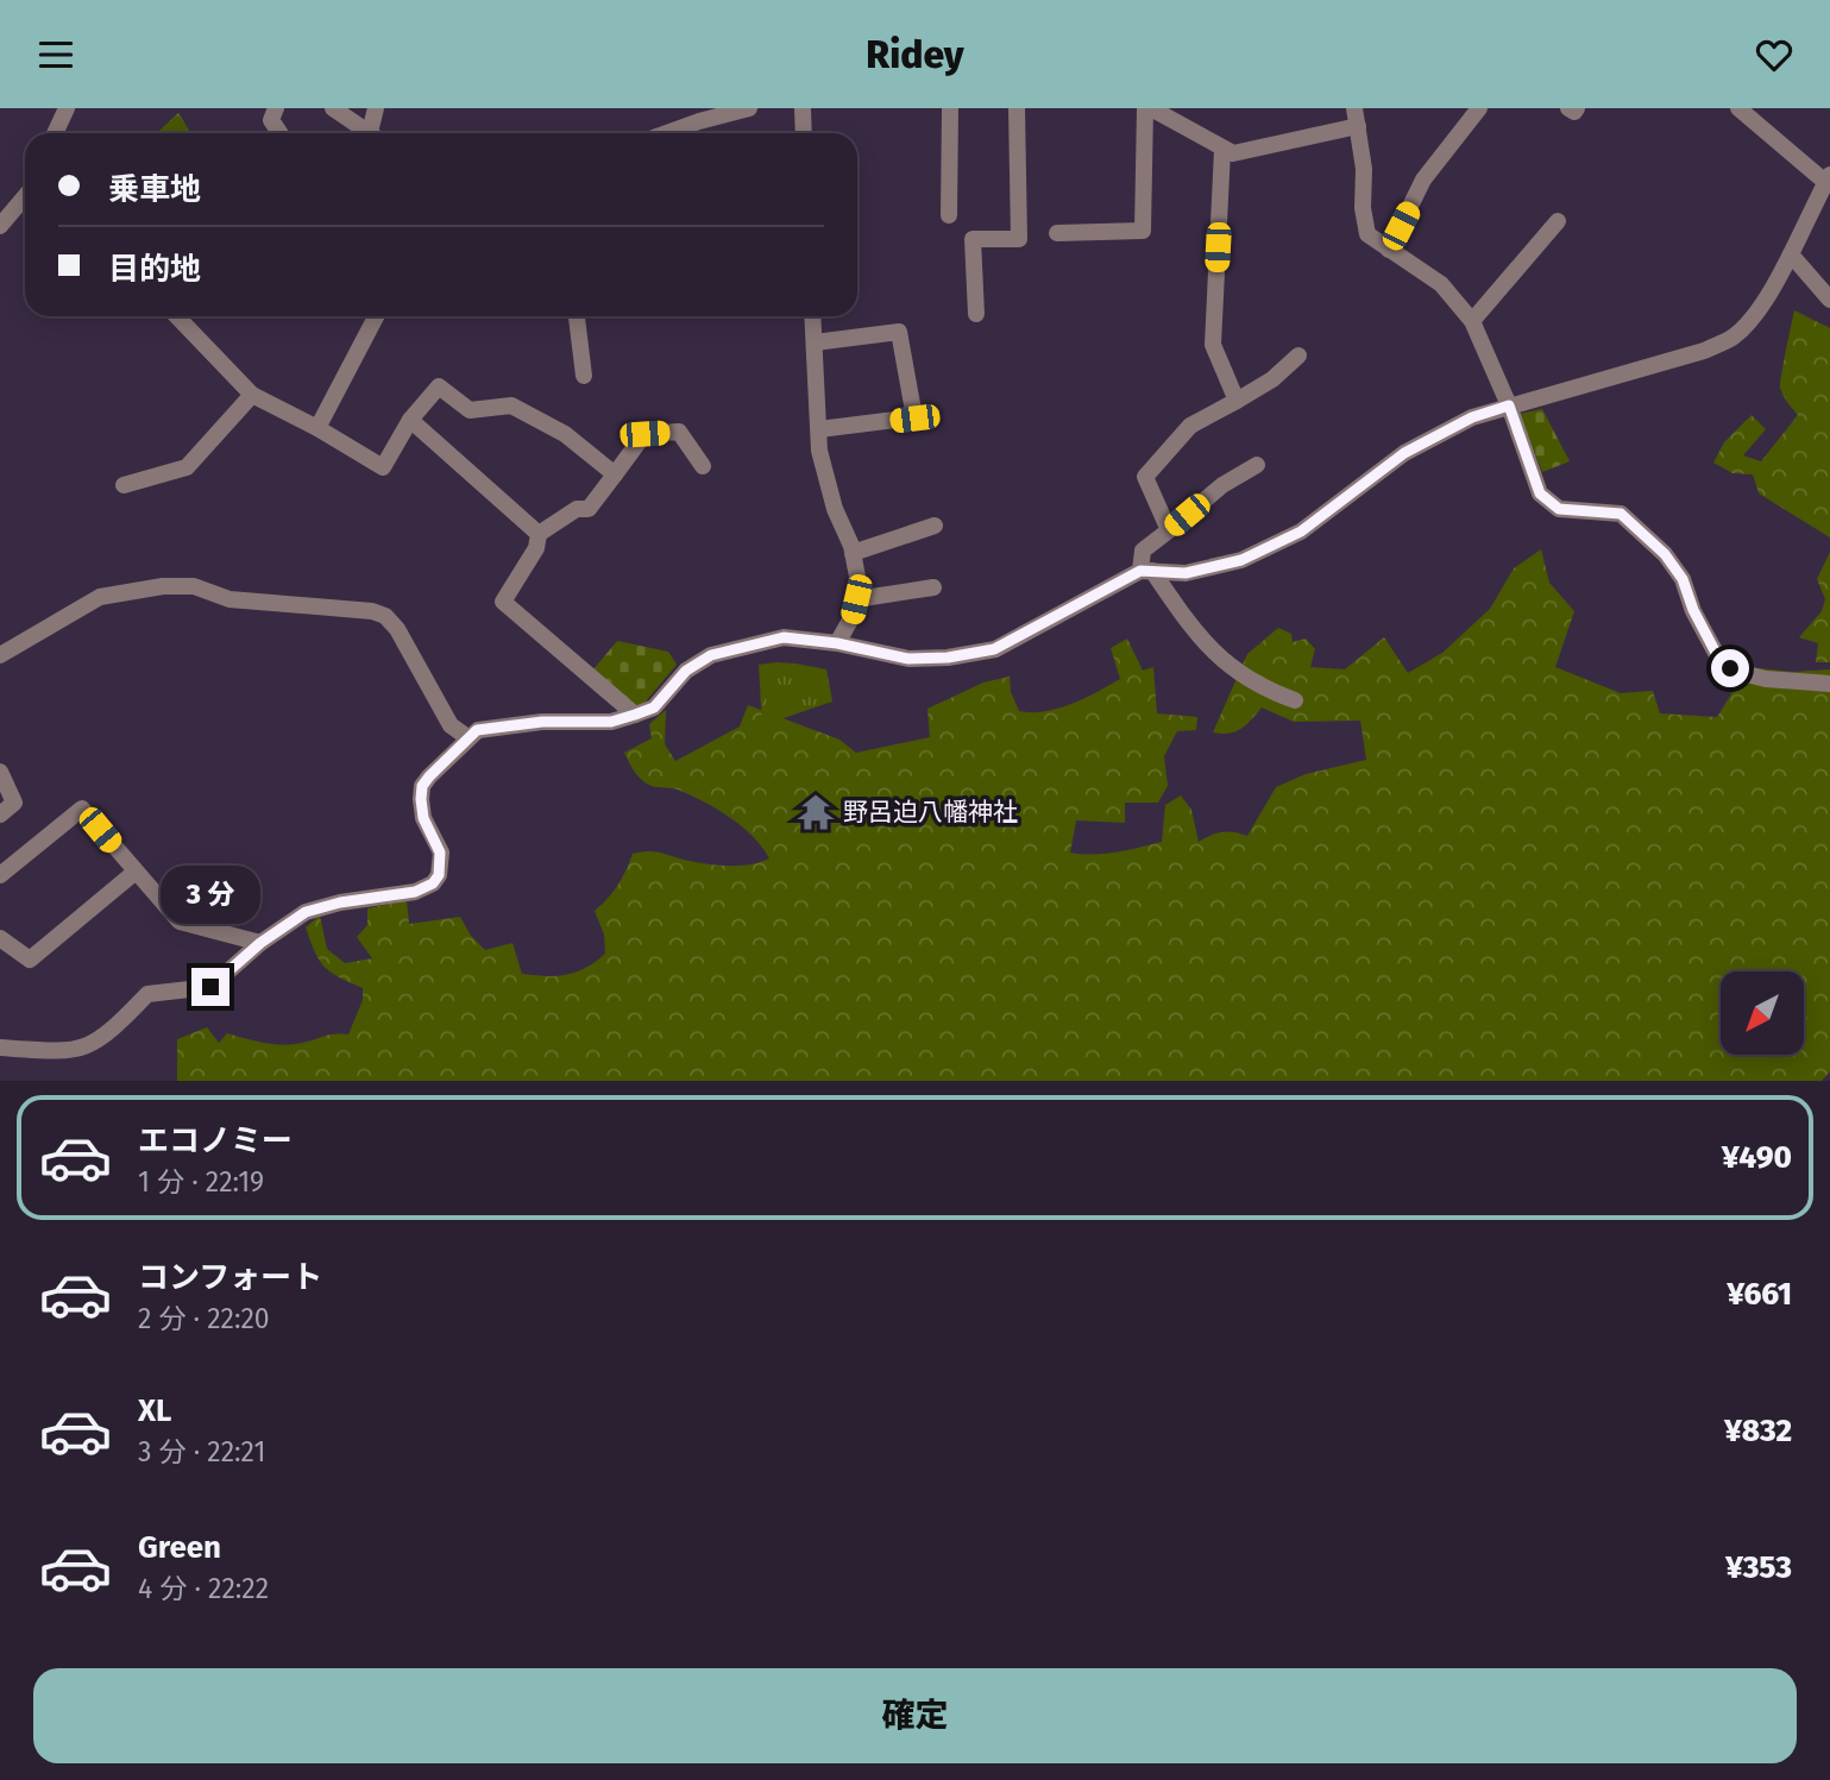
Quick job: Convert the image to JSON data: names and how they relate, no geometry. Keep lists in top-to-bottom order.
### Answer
{
  "places": {
    "temple": ["野呂迫八幡神社"]
  },
  "north": "bottom left",
  "page": {
    "header": "Ridey",
    "banner": ["乗車地", "目的地"],
    "bubble": "3 分",
    "list": [
      {
        "name": "エコノミー",
        "note": "1 分 · 22:19",
        "value": "¥490"
      },
      {
        "name": "コンフォート",
        "note": "2 分 · 22:20",
        "value": "¥661"
      },
      {
        "name": "XL",
        "note": "3 分 · 22:21",
        "value": "¥832"
      },
      {
        "name": "Green",
        "note": "4 分 · 22:22",
        "value": "¥353"
      }
    ],
    "buttons": "確定"
  }
}
